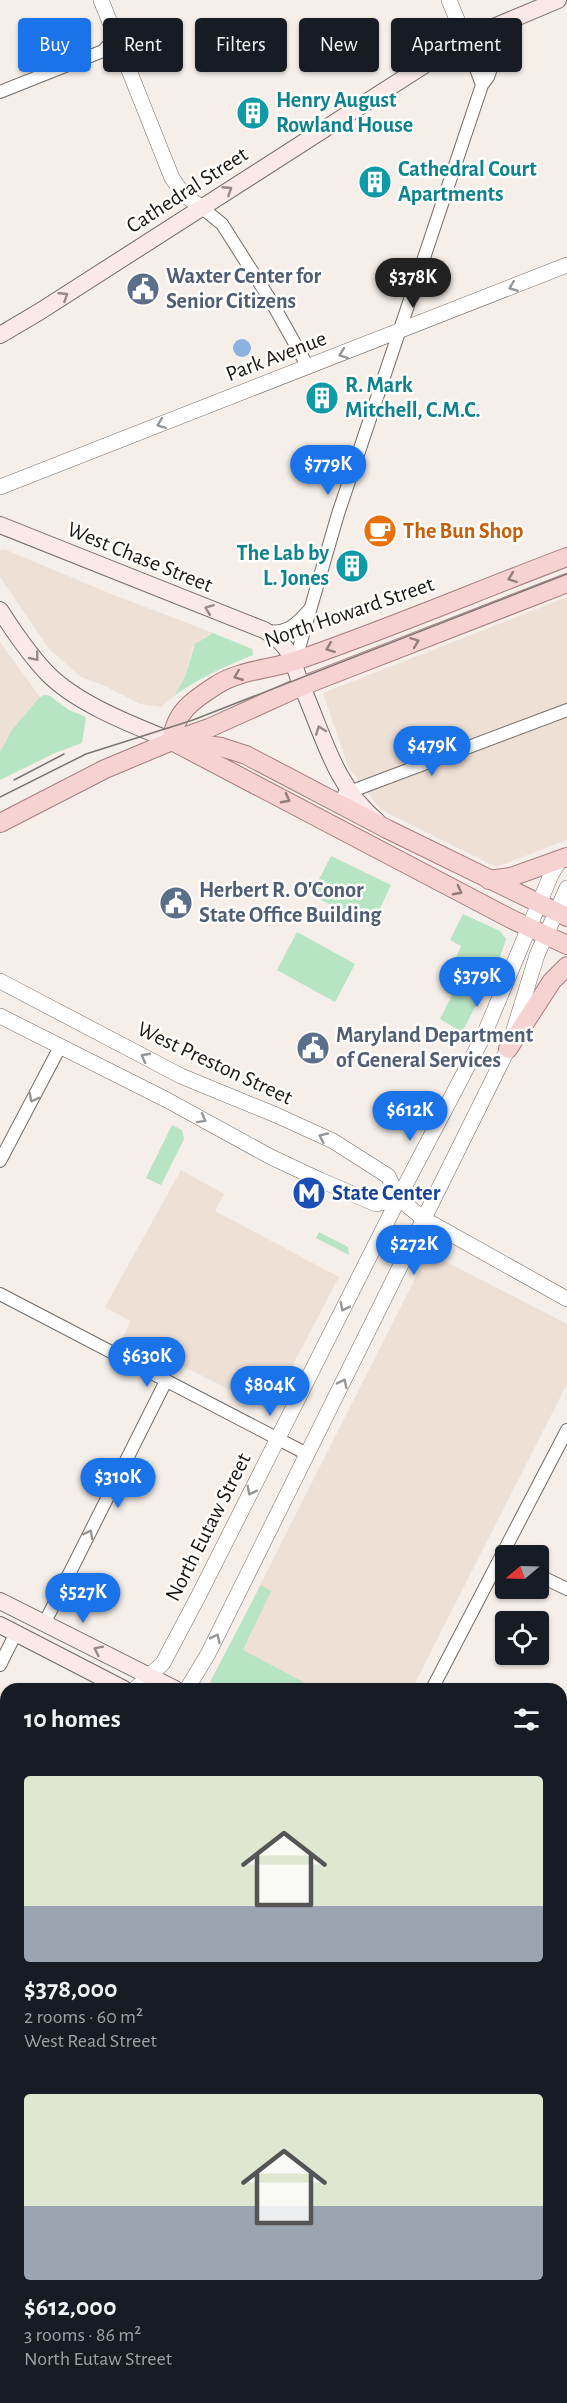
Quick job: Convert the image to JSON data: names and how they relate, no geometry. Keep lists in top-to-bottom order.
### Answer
{
  "streets": {
    "main road": ["Cathedral Street", "West Chase Street", "North Howard Street"],
    "street": ["Park Avenue", "West Preston Street", "North Eutaw Street"]
  },
  "crossings": [
    ["West Chase Street", "North Howard Street"],
    ["West Preston Street", "North Eutaw Street"]
  ],
  "one_way": ["Cathedral Street", "Park Avenue", "West Chase Street"],
  "places": {
    "building": [
      "Henry August Rowland House",
      "Cathedral Court Apartments",
      "R. Mark Mitchell, C.M.C.",
      "The Lab by L. Jones"
    ],
    "public building": ["Waxter Center for Senior Citizens", "Herbert R. O'Conor State Office Building", "Maryland Department of General Services"],
    "cafe": ["The Bun Shop"],
    "metro station": ["State Center"]
  },
  "north": "left",
  "page": {
    "chip": [
      "Buy",
      "Rent",
      "Filters",
      "New",
      "Apartment"
    ],
    "price": [
      "$378K",
      "$779K",
      "$479K",
      "$379K",
      "$612K",
      "$272K",
      "$630K",
      "$804K",
      "$310K",
      "$527K"
    ],
    "heading": "10 homes",
    "list": [
      {
        "name": "$378,000",
        "note": "2 rooms · 60 m² · West Read Street"
      },
      {
        "name": "$612,000",
        "note": "3 rooms · 86 m² · North Eutaw Street"
      }
    ]
  }
}
